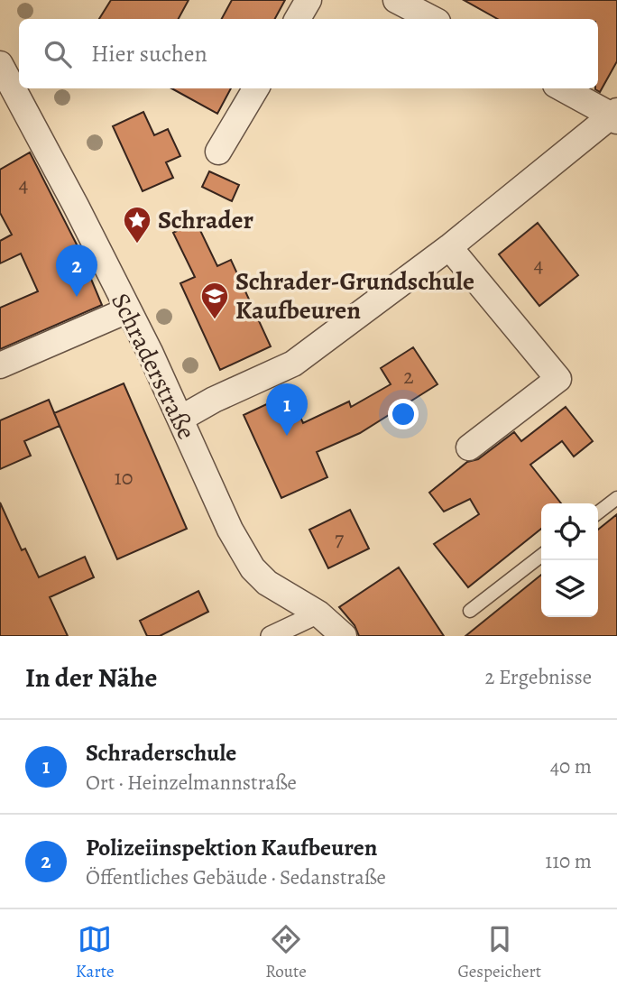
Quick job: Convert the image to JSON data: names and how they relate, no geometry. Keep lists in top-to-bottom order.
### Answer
{
  "streets": {
    "street": ["Schraderstraße"]
  },
  "places": {
    "place": ["Schrader"],
    "school or university": ["Schrader-Grundschule Kaufbeuren"]
  },
  "house_numbers": [
    "4",
    "4",
    "2",
    "10",
    "7"
  ],
  "page": {
    "search": "Hier suchen",
    "pins": ["2", "1"],
    "heading": ["In der Nähe", "2 Ergebnisse"],
    "list": [
      {
        "mark": "1",
        "name": "Schraderschule",
        "note": "Ort · Heinzelmannstraße",
        "value": "40 m"
      },
      {
        "mark": "2",
        "name": "Polizeiinspektion Kaufbeuren",
        "note": "Öffentliches Gebäude · Sedanstraße",
        "value": "110 m"
      }
    ],
    "nav": ["Karte", "Route", "Gespeichert"]
  }
}
